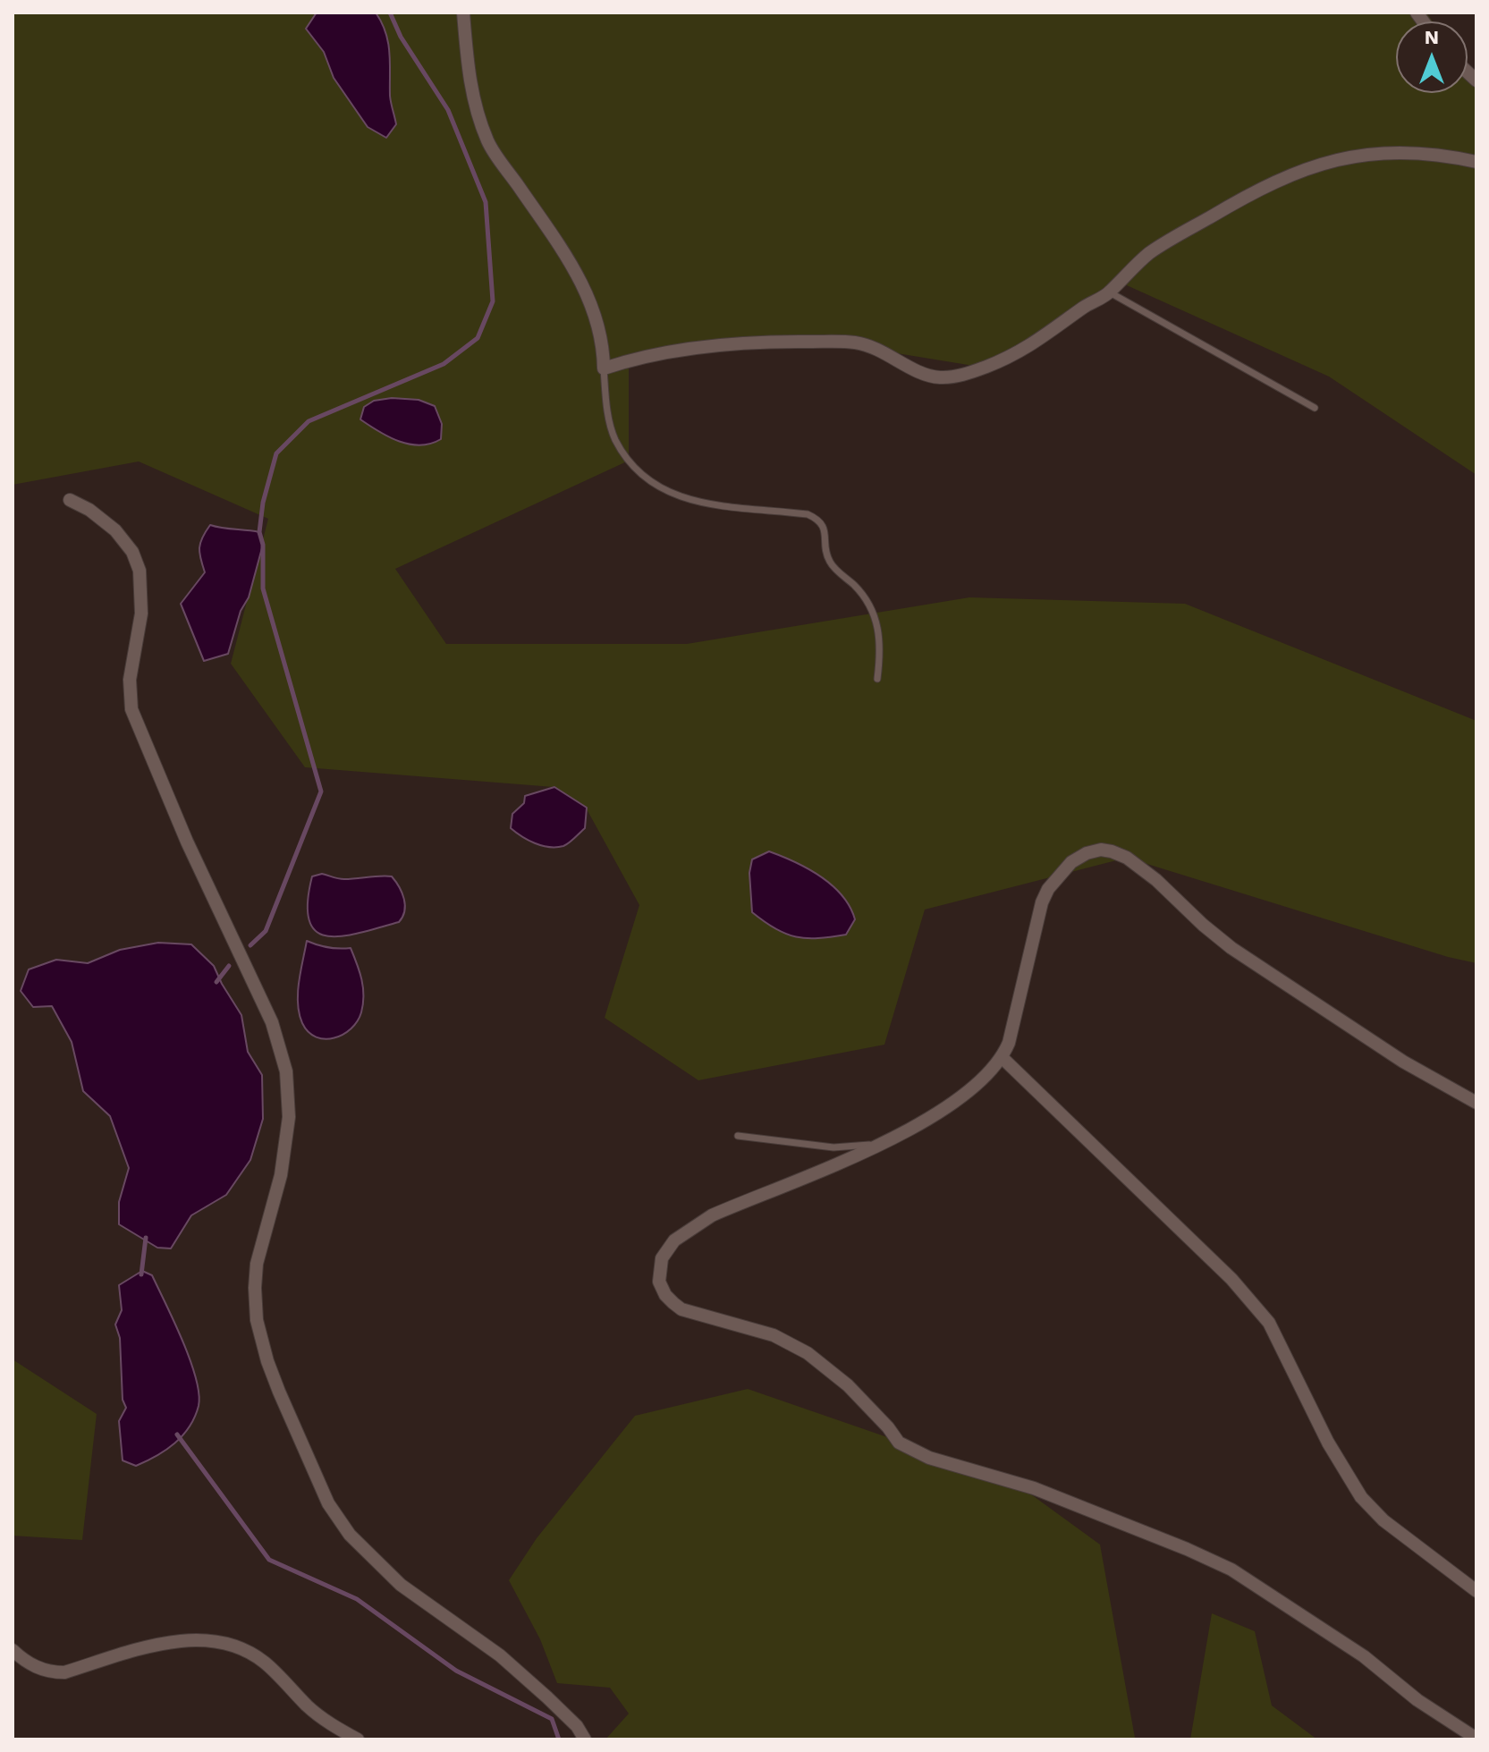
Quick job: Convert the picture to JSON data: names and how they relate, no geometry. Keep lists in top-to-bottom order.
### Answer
{
  "north": "top"
}
